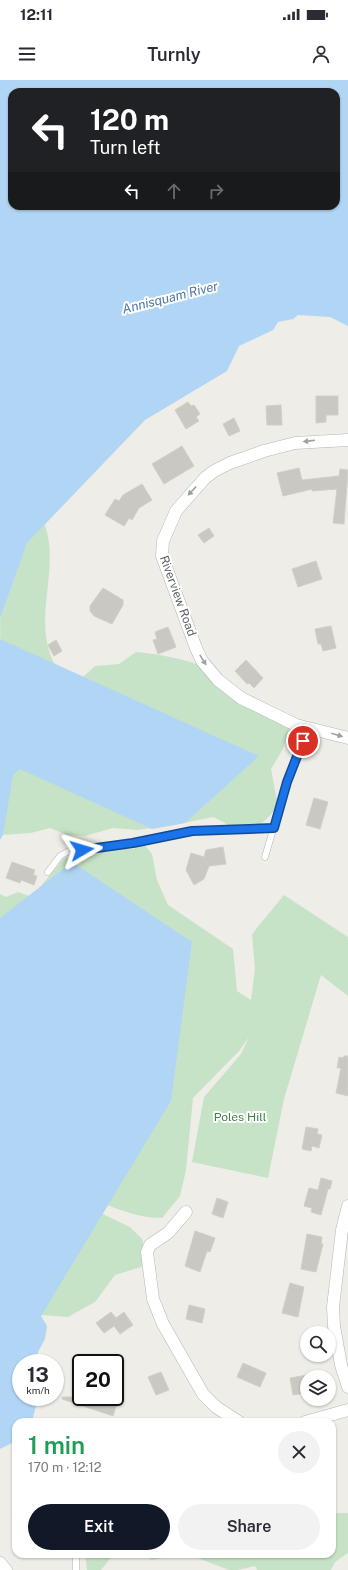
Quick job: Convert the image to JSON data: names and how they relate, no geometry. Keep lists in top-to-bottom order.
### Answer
{
  "streets": {
    "street": ["Riverview Road"]
  },
  "water": ["Annisquam River"],
  "parks": ["Poles Hill"],
  "page": {
    "status": "12:11",
    "header": "Turnly",
    "turn": ["120 m", "Turn left"],
    "speed": "13 km/h",
    "limit": "20",
    "heading": ["1 min", "170 m · 12:12"],
    "buttons": ["Exit", "Share"]
  }
}
